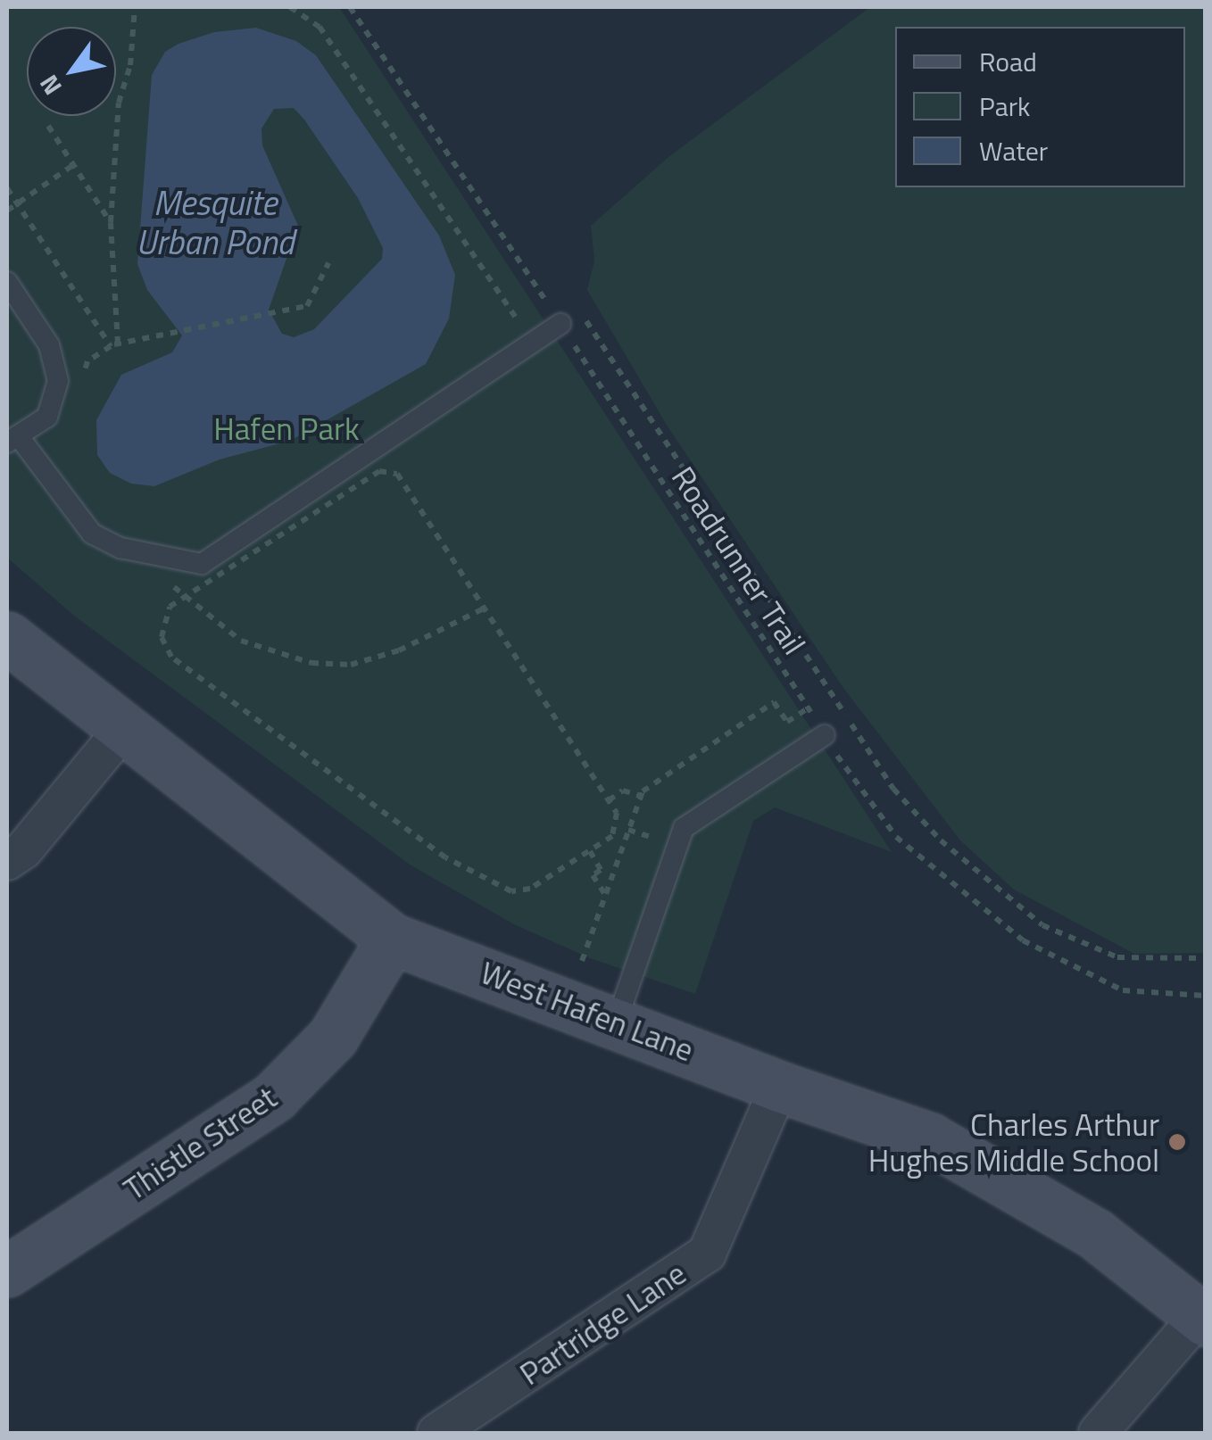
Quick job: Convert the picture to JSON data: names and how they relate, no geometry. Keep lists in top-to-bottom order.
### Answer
{
  "streets": {
    "main road": ["West Hafen Lane", "Thistle Street"],
    "street": ["Partridge Lane"],
    "path": ["Roadrunner Trail"]
  },
  "crossings": [
    ["West Hafen Lane", "Thistle Street"],
    ["West Hafen Lane", "Partridge Lane"]
  ],
  "water": ["Mesquite Urban Pond"],
  "parks": ["Hafen Park"],
  "places": ["Charles Arthur Hughes Middle School"],
  "legend": ["Road", "Park", "Water"],
  "north": "bottom left"
}
